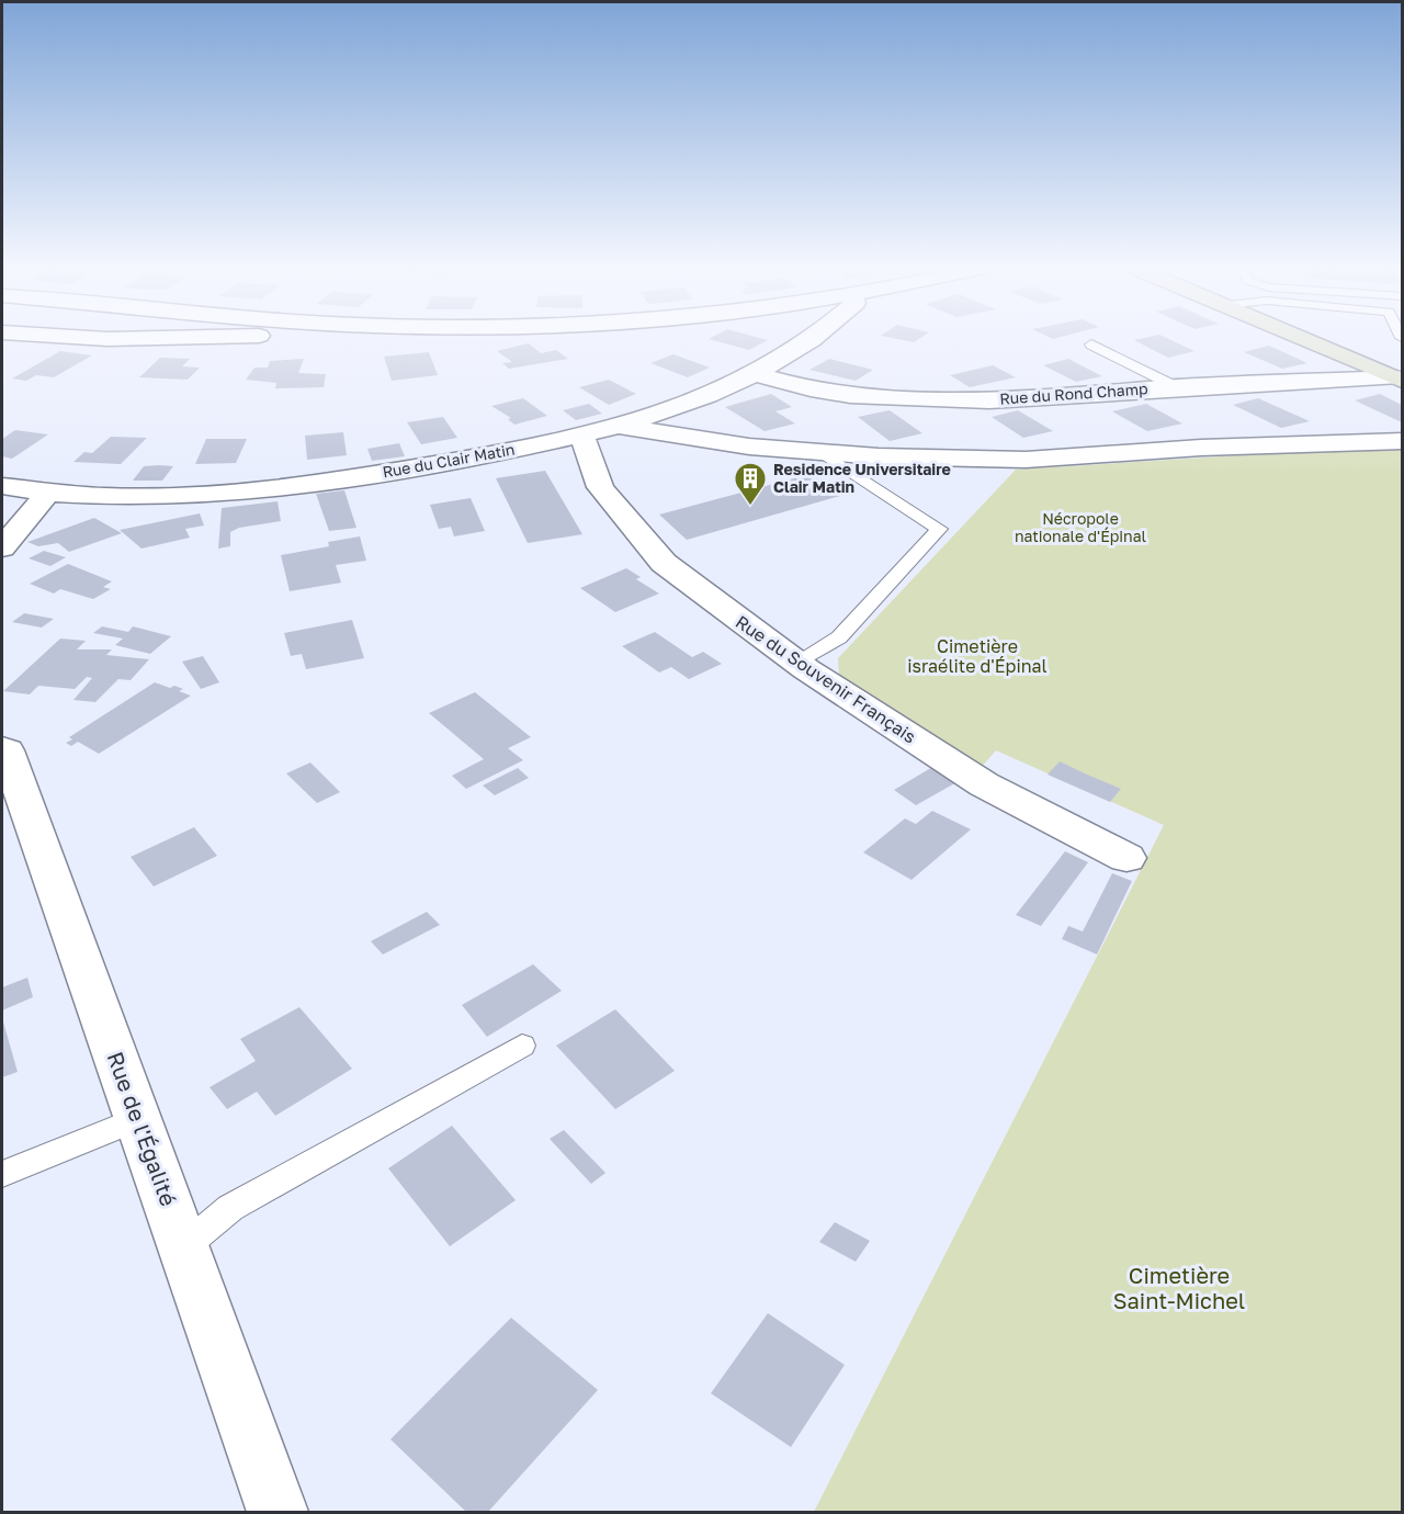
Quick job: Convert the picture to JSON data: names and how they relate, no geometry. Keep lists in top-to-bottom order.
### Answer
{
  "streets": {
    "street": [
      "Rue du Rond Champ",
      "Rue du Clair Matin",
      "Rue du Souvenir Français",
      "Rue de l'Égalité"
    ]
  },
  "crossings": [
    ["Rue du Rond Champ", "Rue du Clair Matin"],
    ["Rue du Clair Matin", "Rue du Souvenir Français"]
  ],
  "parks": ["Nécropole nationale d'Épinal", "Cimetière israélite d'Épinal", "Cimetière Saint-Michel"],
  "places": {
    "building": ["Residence Universitaire Clair Matin"]
  }
}
